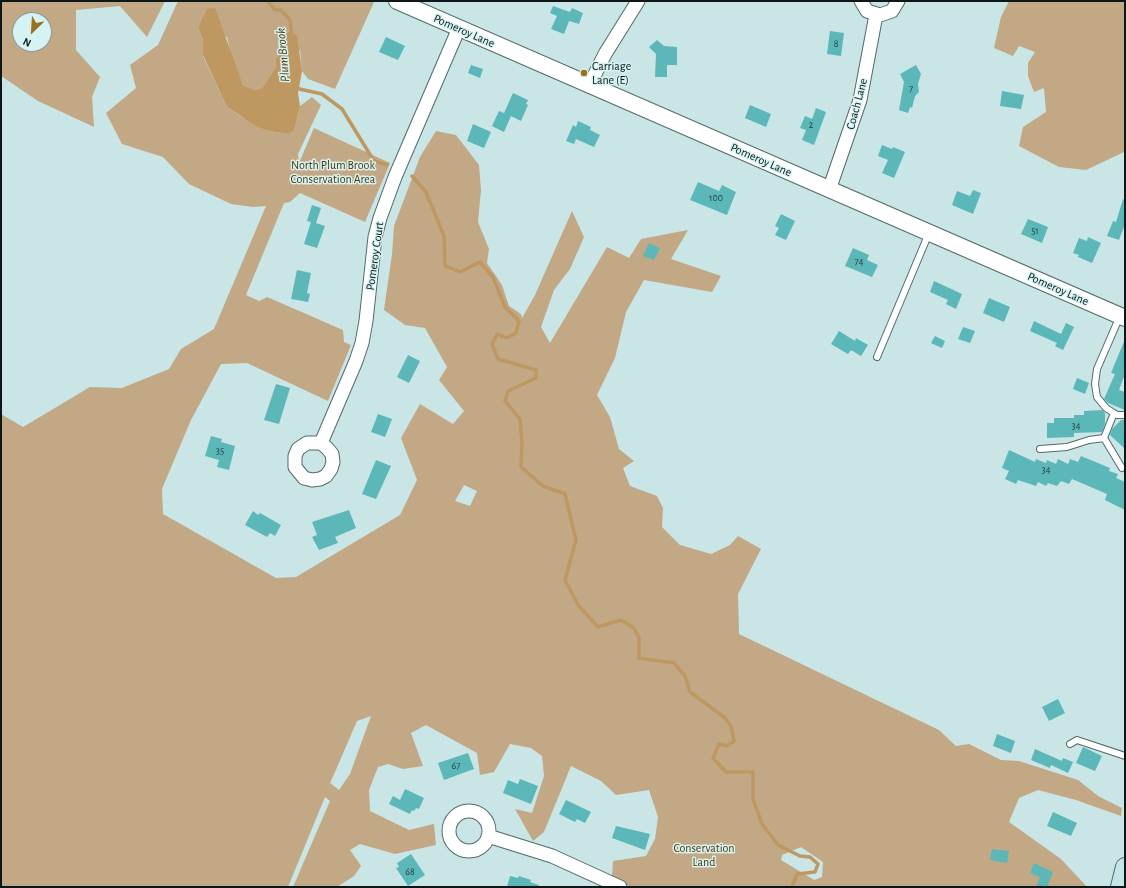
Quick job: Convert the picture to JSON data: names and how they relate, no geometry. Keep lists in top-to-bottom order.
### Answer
{
  "streets": {
    "street": ["Pomeroy Lane", "Coach Lane", "Pomeroy Court"]
  },
  "crossings": [
    ["Pomeroy Lane", "Coach Lane"],
    ["Pomeroy Lane", "Pomeroy Court"]
  ],
  "water": ["Plum Brook"],
  "parks": ["North Plum Brook Conservation Area", "Conservation Land"],
  "places": ["Carriage Lane (E)"],
  "house_numbers": [
    "8",
    "7",
    "2",
    "100",
    "51",
    "74",
    "34",
    "35",
    "34",
    "67",
    "68"
  ],
  "north": "bottom left"
}
